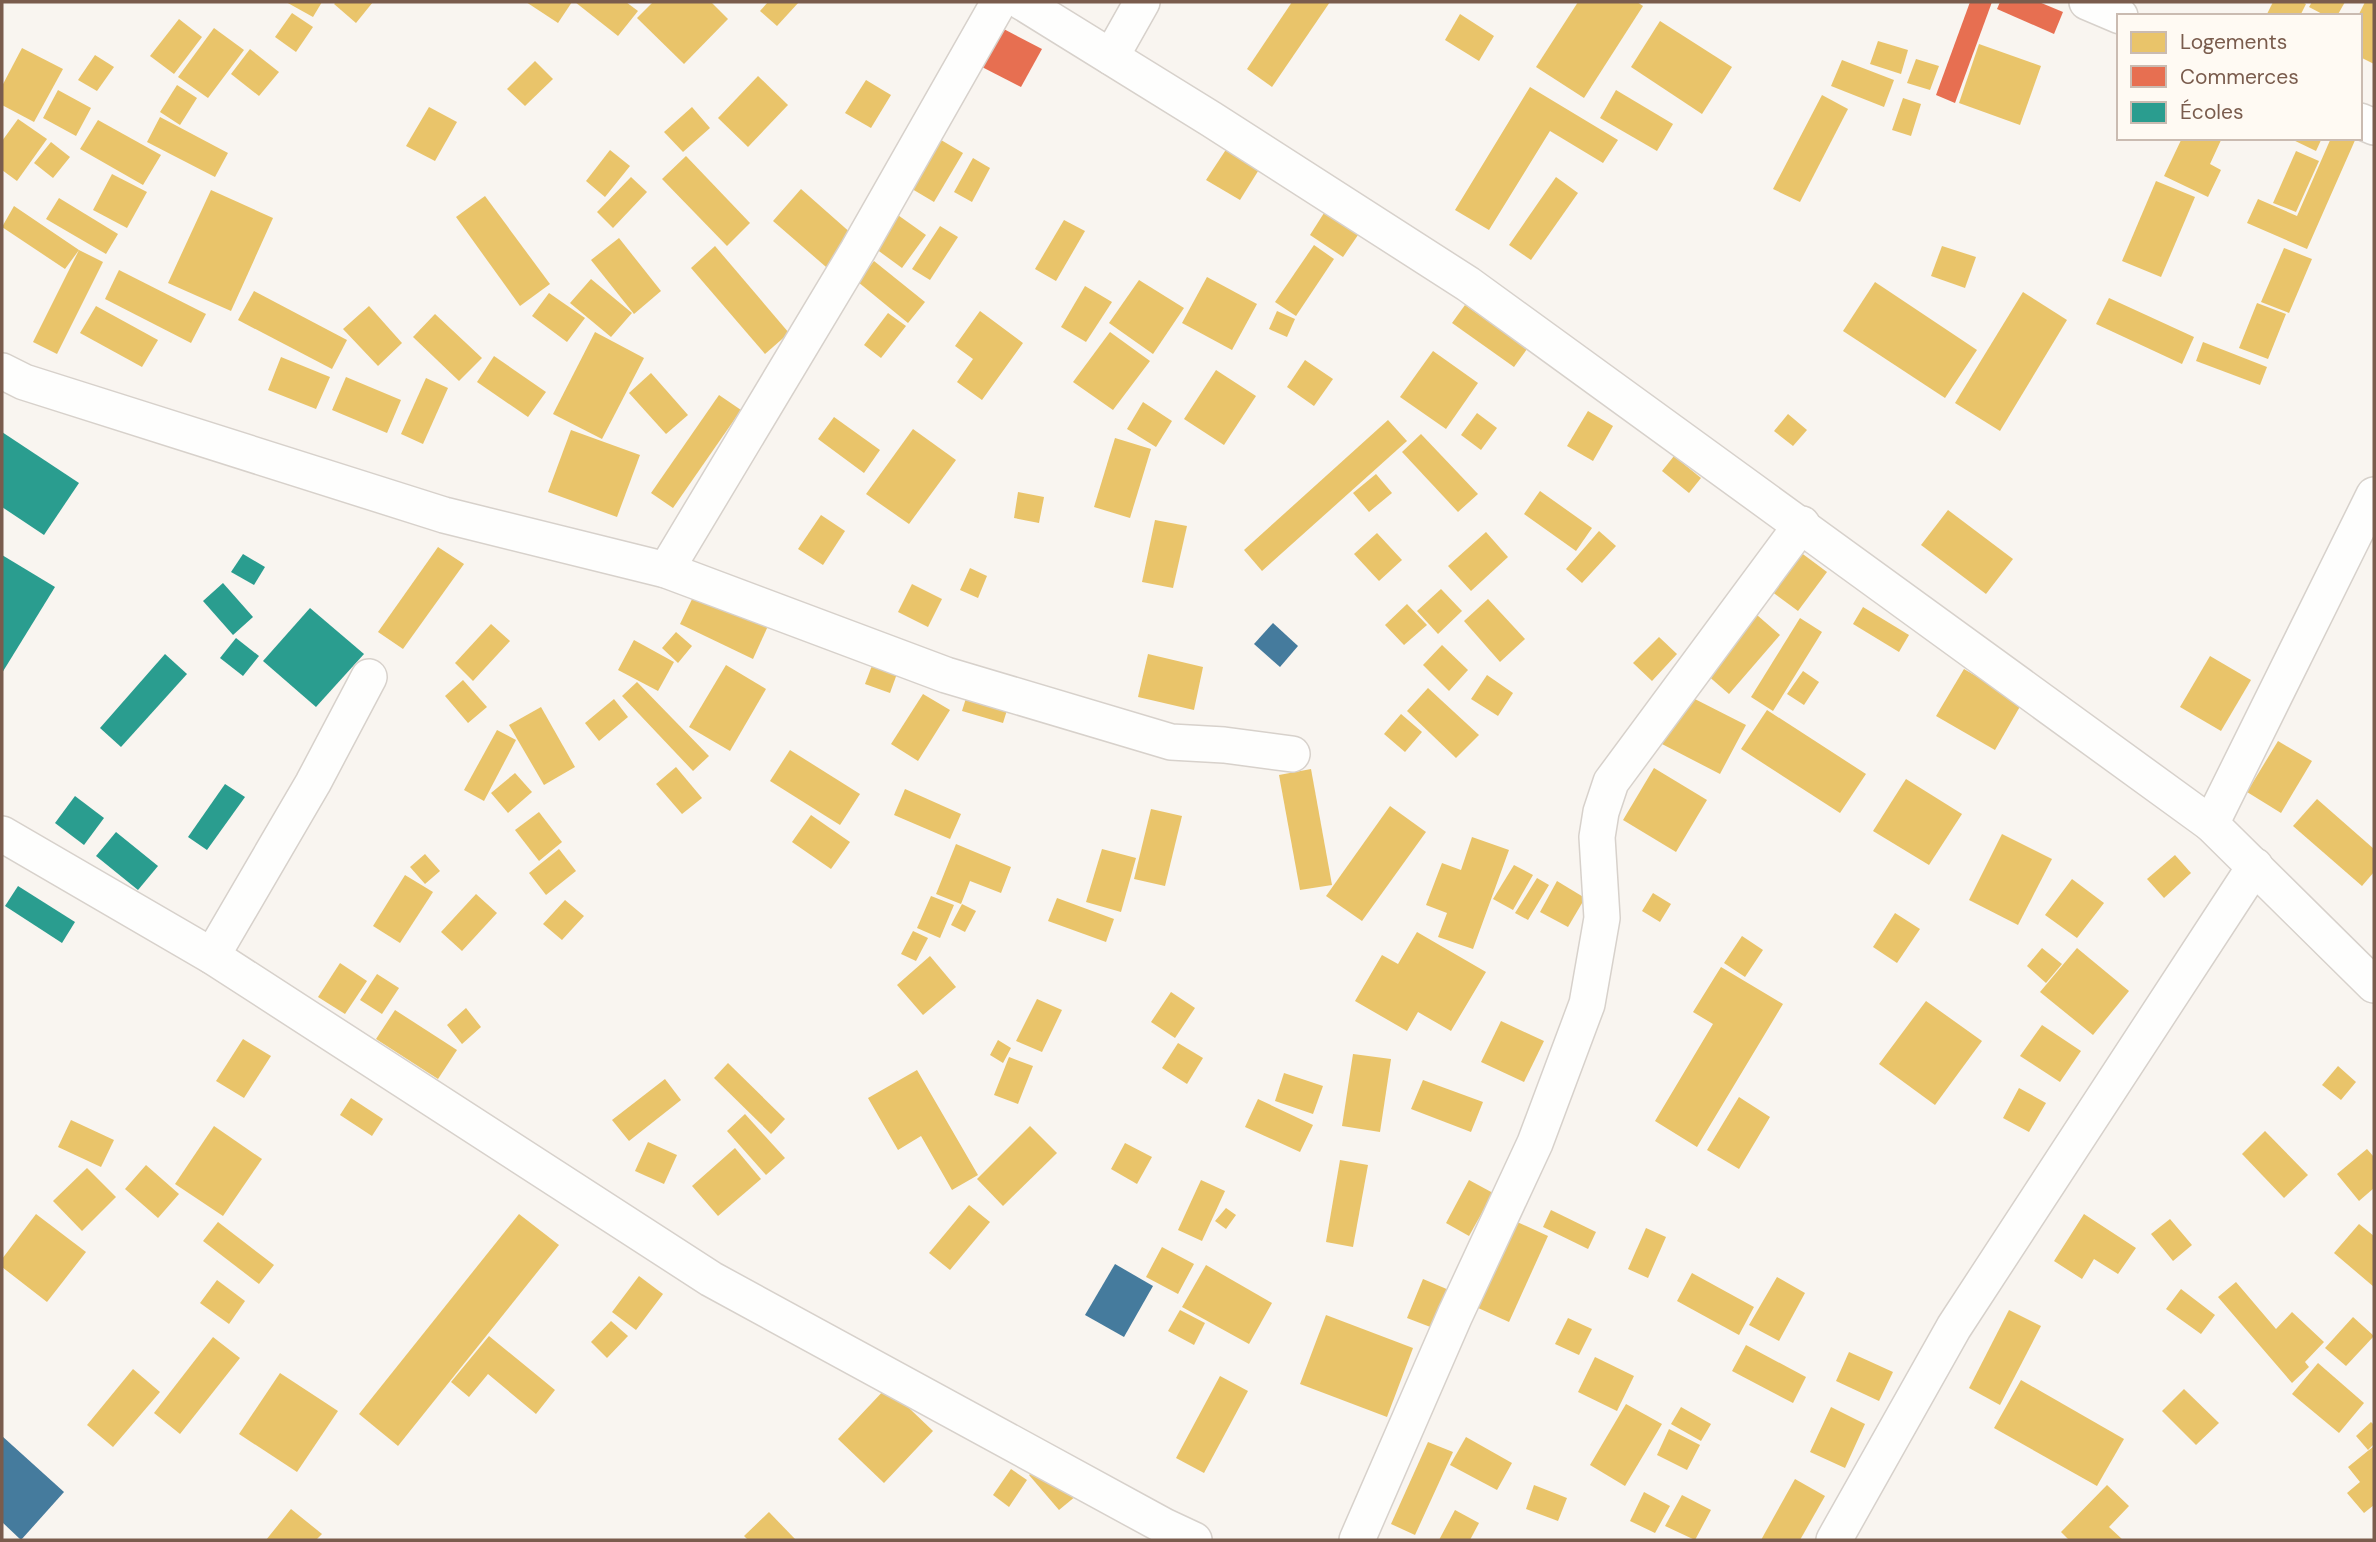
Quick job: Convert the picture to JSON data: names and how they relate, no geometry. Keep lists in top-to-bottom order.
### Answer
{
  "legend": ["Logements", "Commerces", "Écoles"]
}
